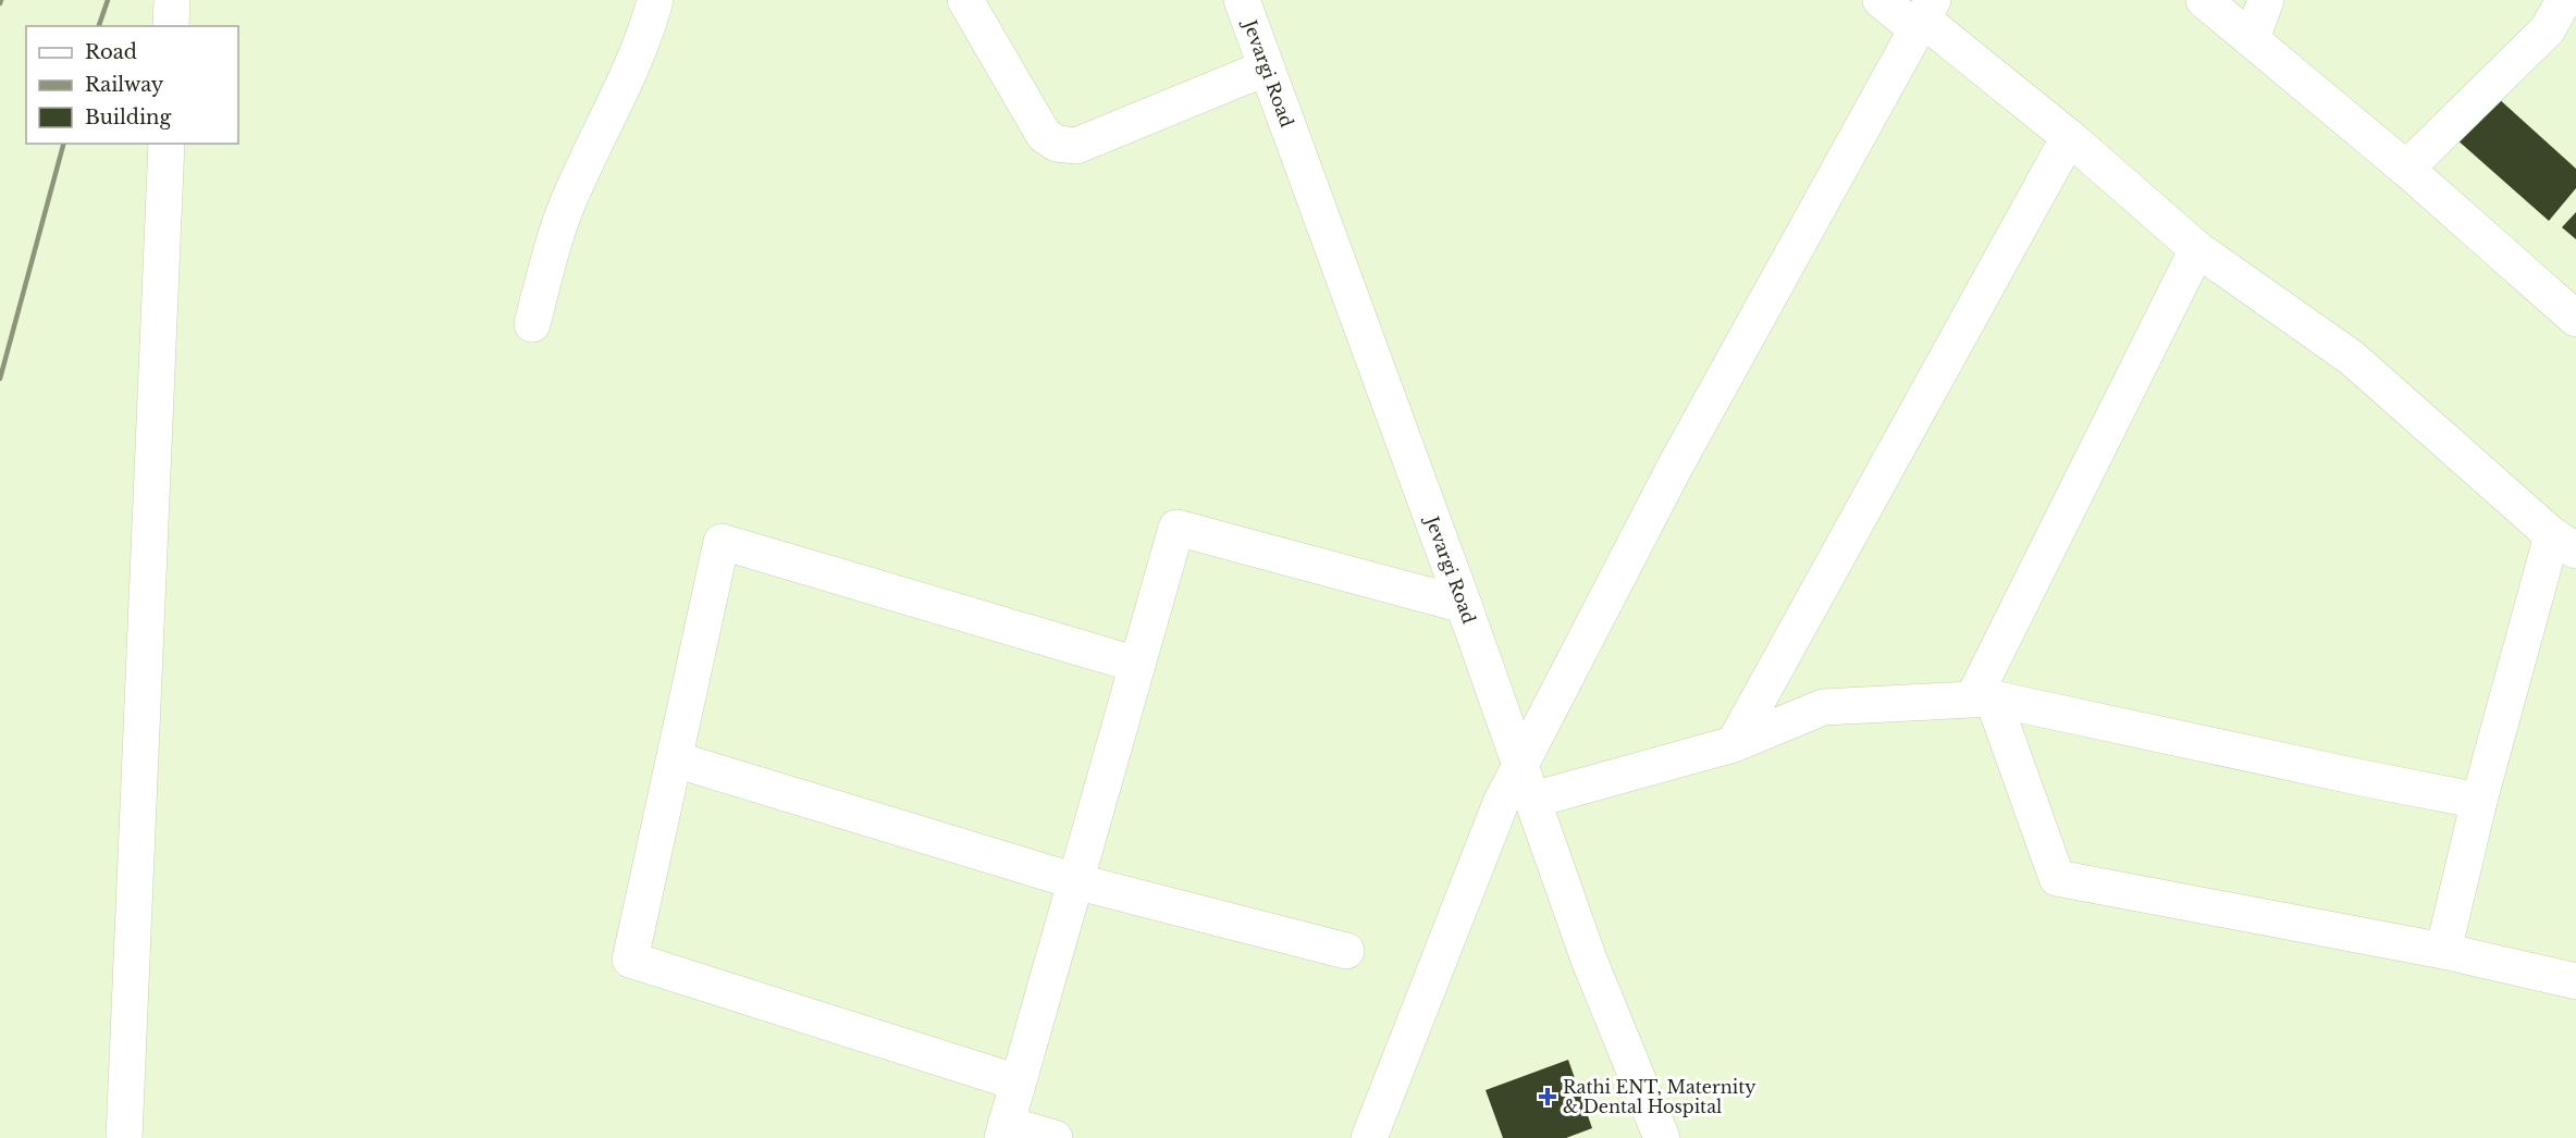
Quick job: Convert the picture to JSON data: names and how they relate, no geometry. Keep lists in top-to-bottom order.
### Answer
{
  "streets": {
    "street": ["Jevargi Road"]
  },
  "places": {
    "health": ["Rathi ENT, Maternity & Dental Hospital"]
  },
  "legend": ["Road", "Railway", "Building"]
}
